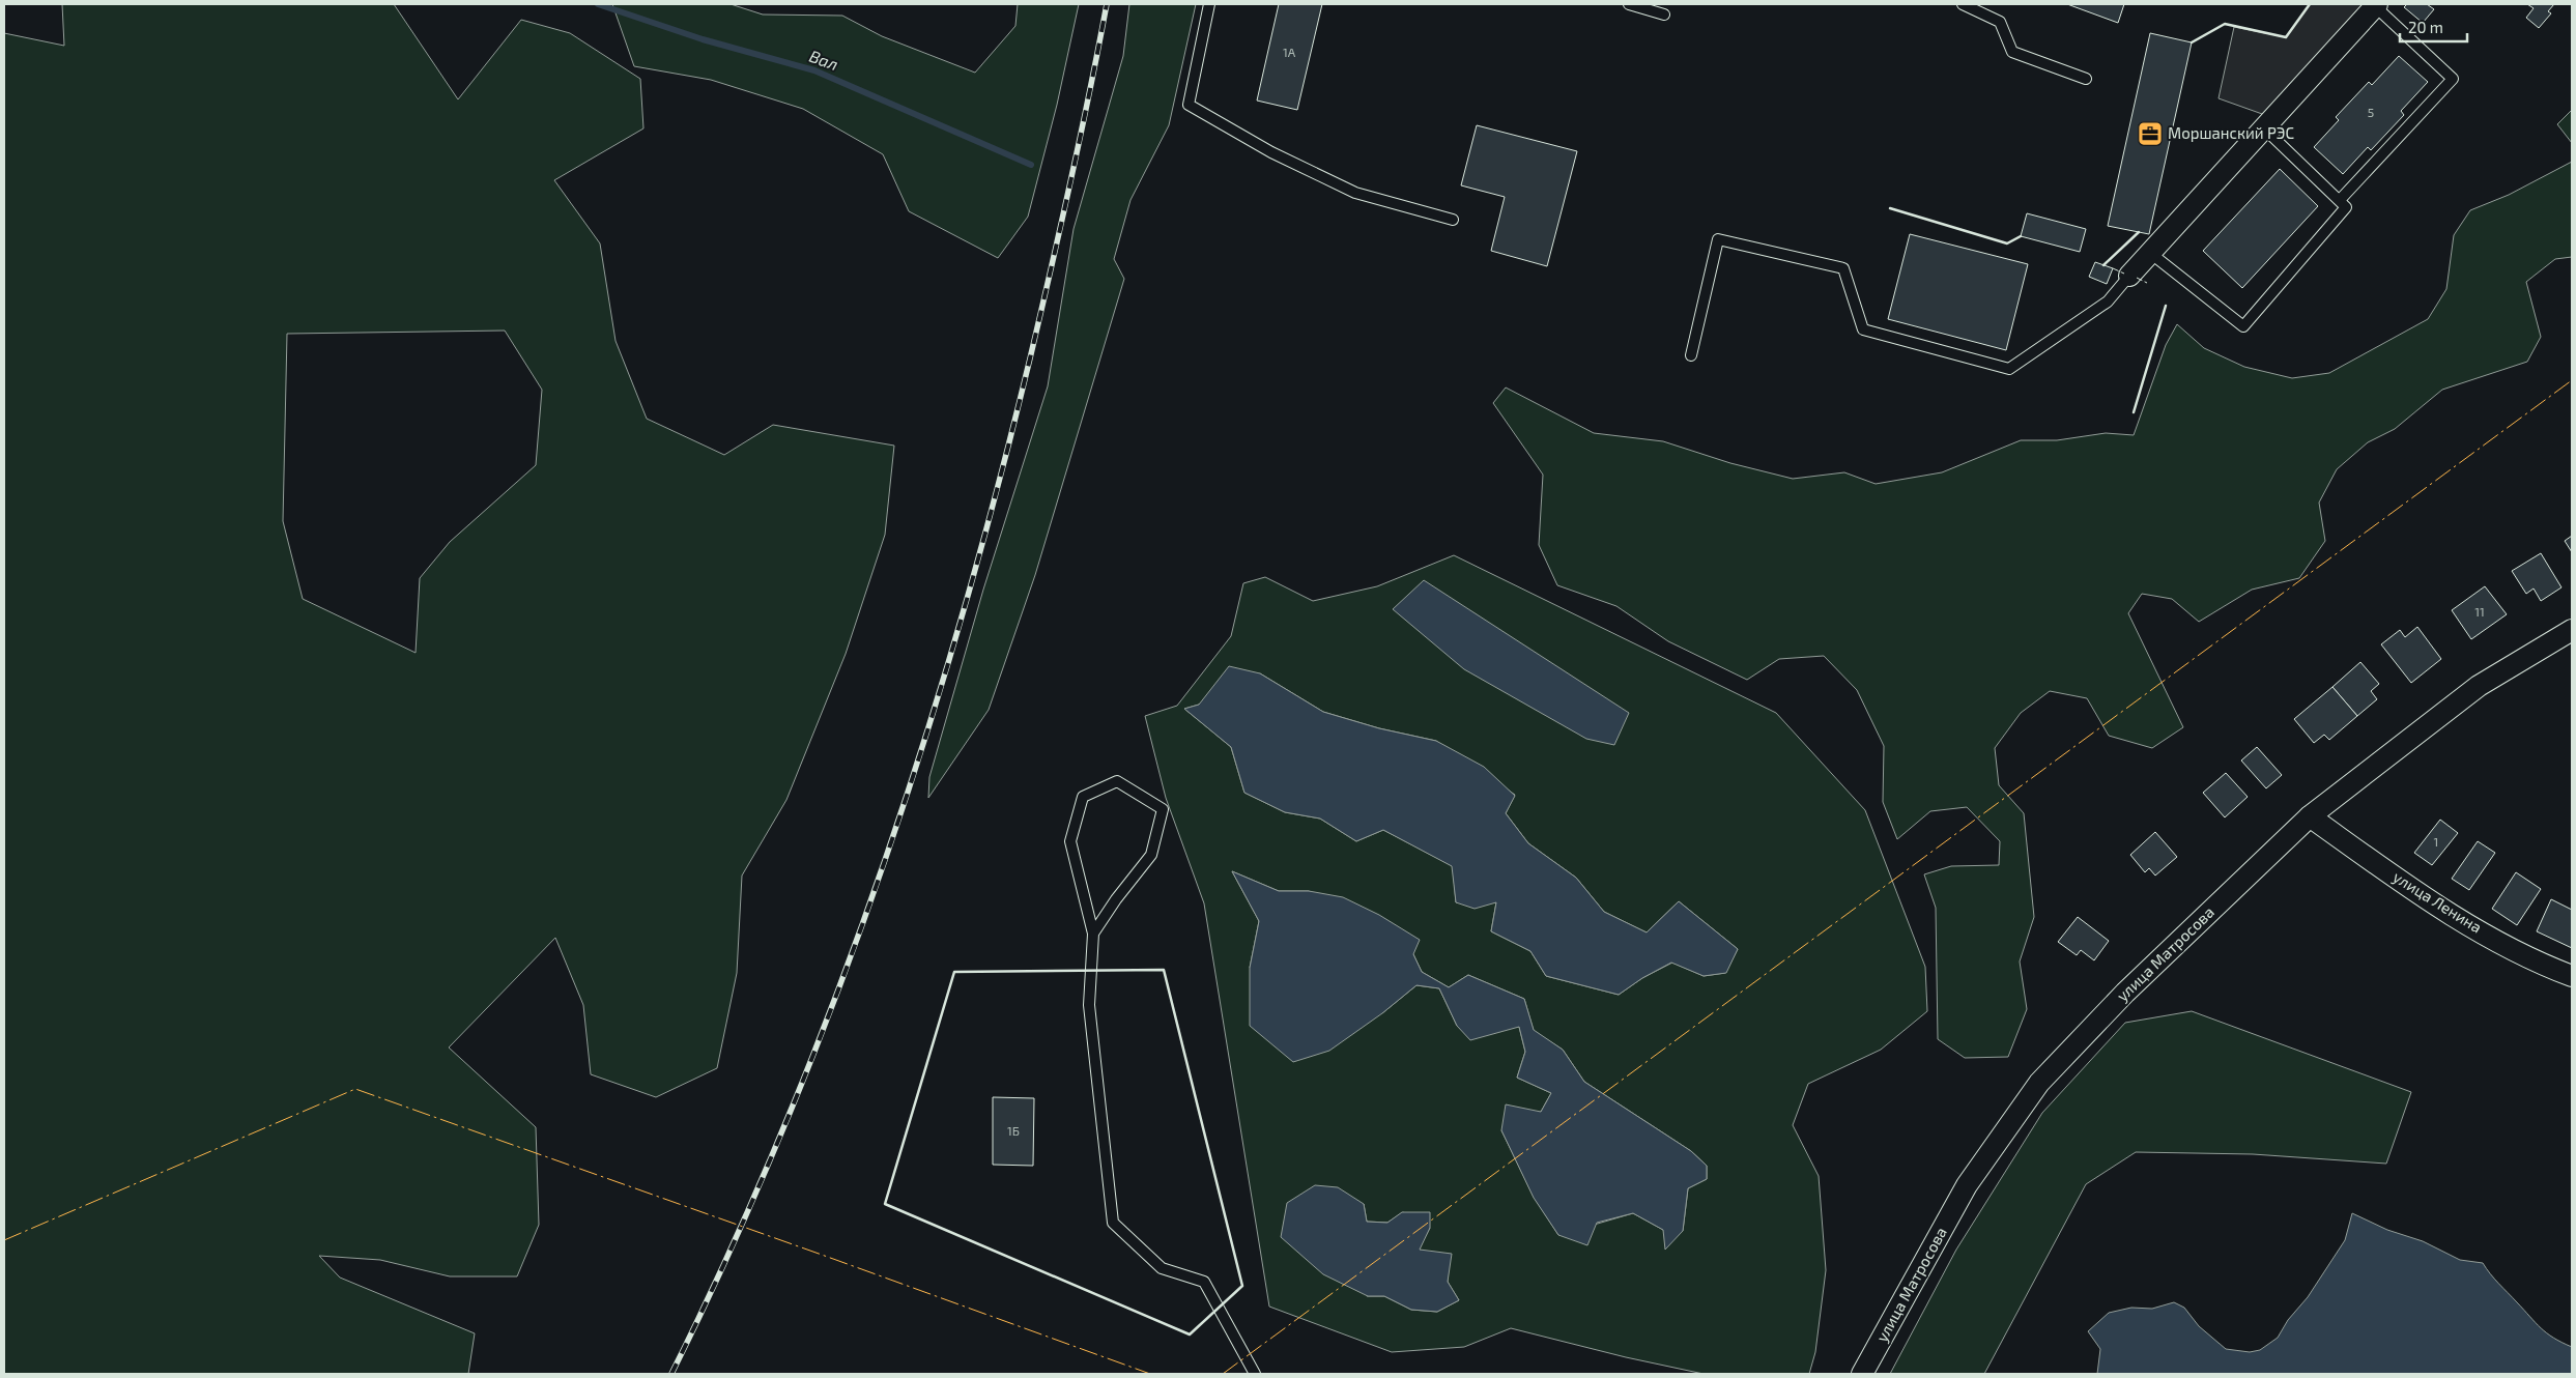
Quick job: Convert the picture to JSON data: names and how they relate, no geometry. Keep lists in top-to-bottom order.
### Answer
{
  "streets": {
    "street": ["улица Ленина", "улица Матросова"]
  },
  "crossings": [
    ["улица Ленина", "улица Матросова"]
  ],
  "water": ["Вал"],
  "places": {
    "office": ["Моршанский РЭС"]
  },
  "house_numbers": [
    "1А",
    "5",
    "11",
    "1",
    "1Б"
  ],
  "scale_bar": "20 m"
}
